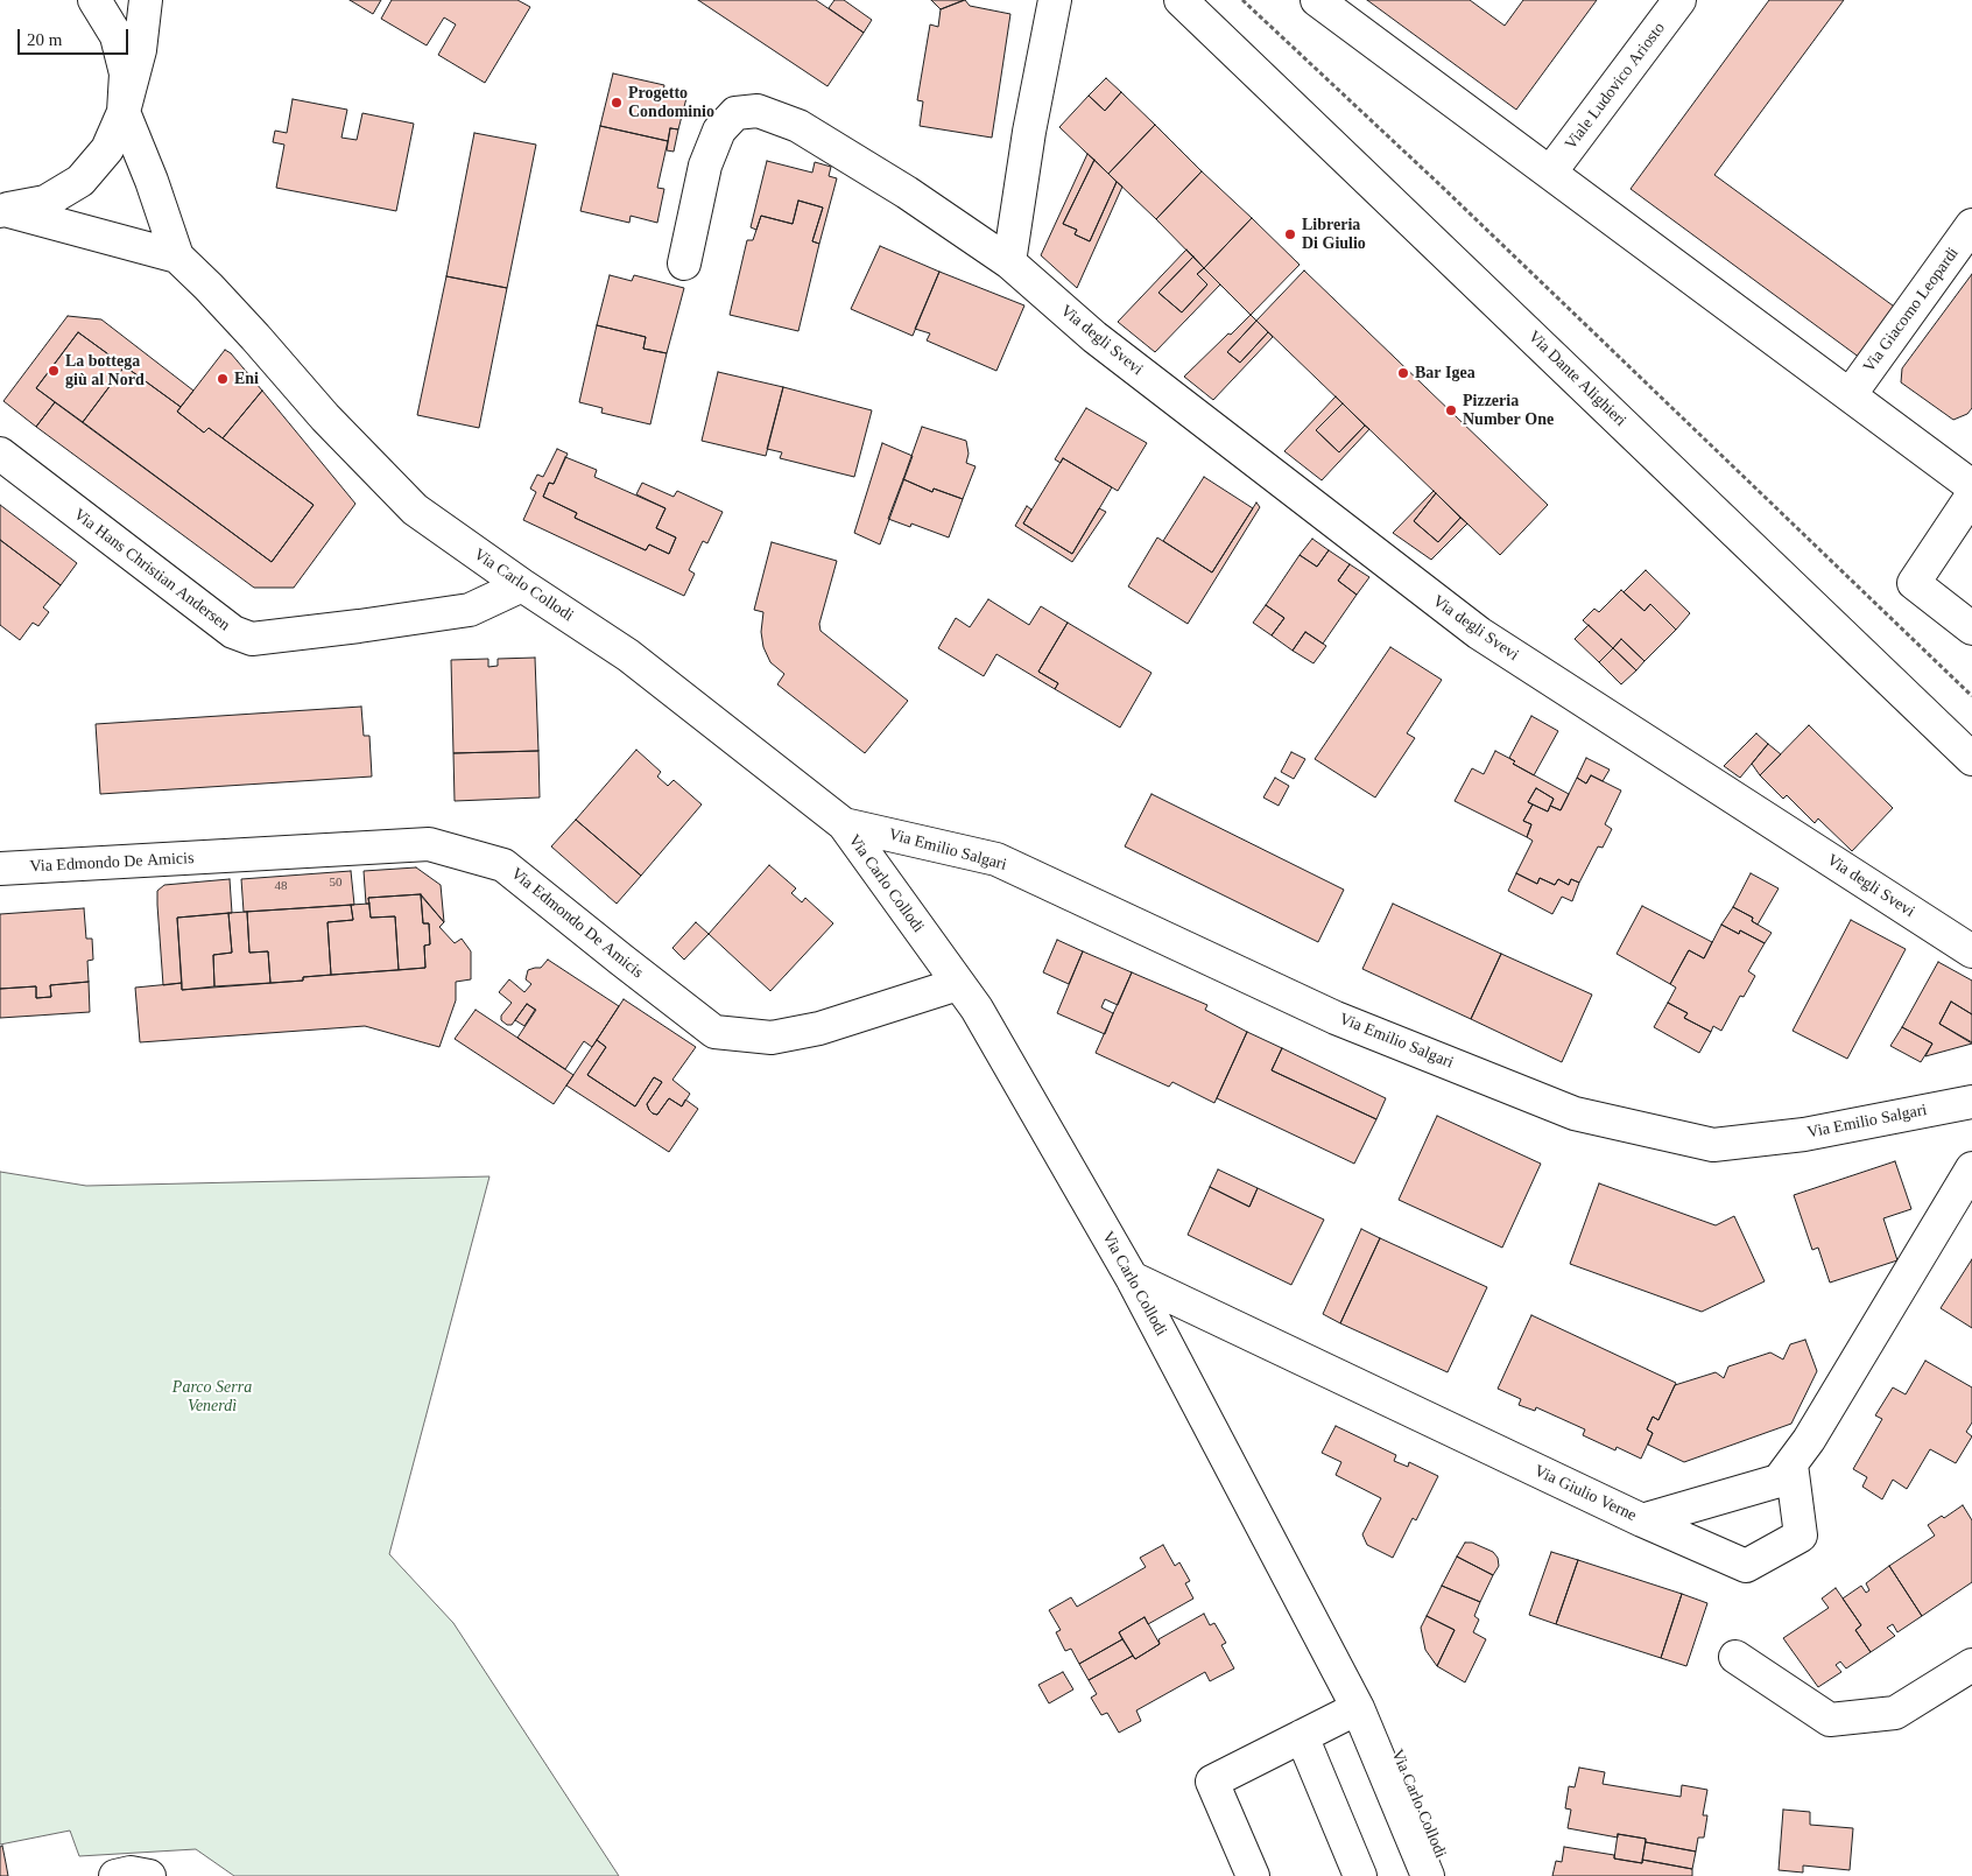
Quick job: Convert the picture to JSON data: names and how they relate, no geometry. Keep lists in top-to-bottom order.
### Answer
{
  "streets": {
    "street": [
      "Viale Ludovico Ariosto",
      "Via Giacomo Leopardi",
      "Via degli Svevi",
      "Via Dante Alighieri",
      "Via Hans Christian Andersen",
      "Via Carlo Collodi",
      "Via Emilio Salgari",
      "Via Edmondo De Amicis",
      "Via Giulio Verne"
    ]
  },
  "crossings": [
    ["Via Hans Christian Andersen", "Via Carlo Collodi"],
    ["Via Carlo Collodi", "Via Emilio Salgari"],
    ["Via Carlo Collodi", "Via Edmondo De Amicis"],
    ["Via Carlo Collodi", "Via Giulio Verne"]
  ],
  "parks": ["Parco Serra Venerdì"],
  "places": [
    "Progetto Condominio",
    "Libreria Di Giulio",
    "La bottega giù al Nord",
    "Bar Igea",
    "Eni",
    "Pizzeria Number One"
  ],
  "house_numbers": ["50", "48"],
  "scale_bar": "20 m"
}
